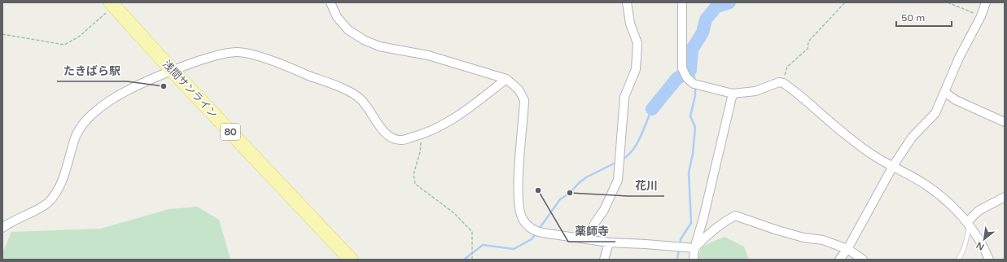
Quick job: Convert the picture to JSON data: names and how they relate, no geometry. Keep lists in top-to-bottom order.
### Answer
{
  "streets": {
    "main road": ["浅間サンライン", "80"]
  },
  "places": ["たきばら駅", "薬師寺", "花川"],
  "scale_bar": "50 m",
  "north": "bottom left"
}
